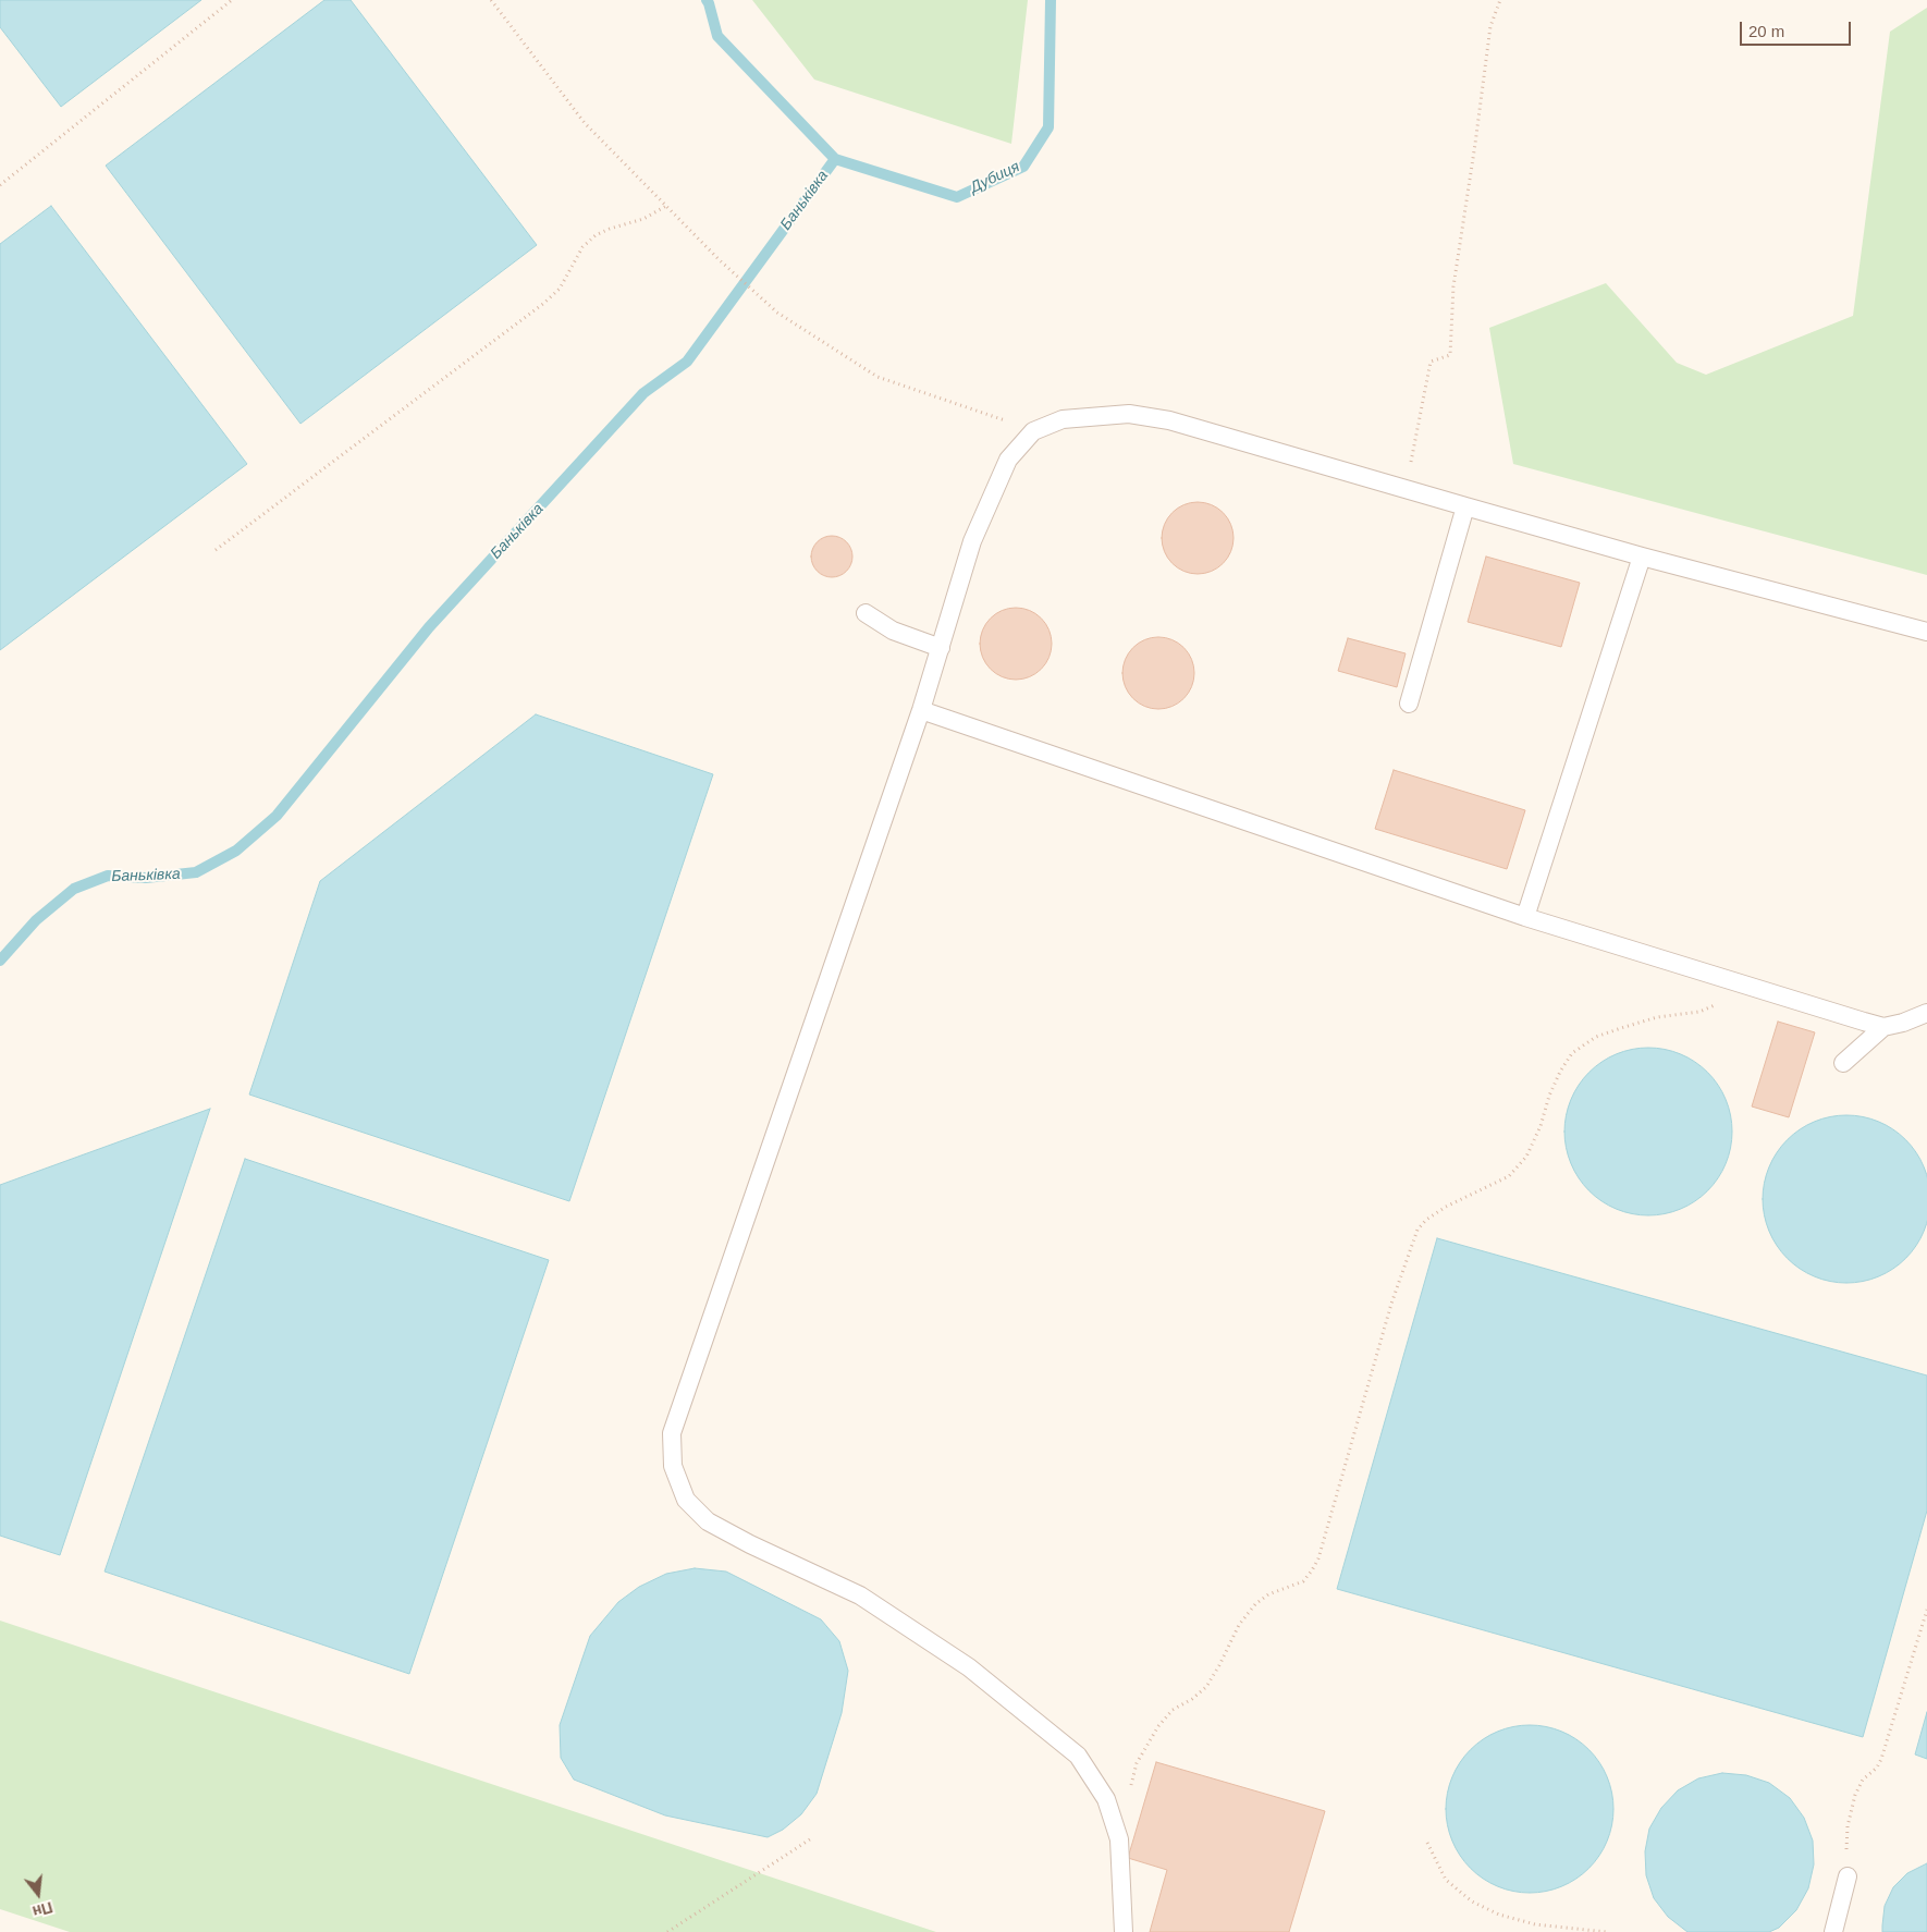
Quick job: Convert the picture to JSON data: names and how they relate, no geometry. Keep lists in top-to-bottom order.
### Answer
{
  "water": ["Дубиця", "Баньківка"],
  "scale_bar": "20 m",
  "north": "bottom"
}
